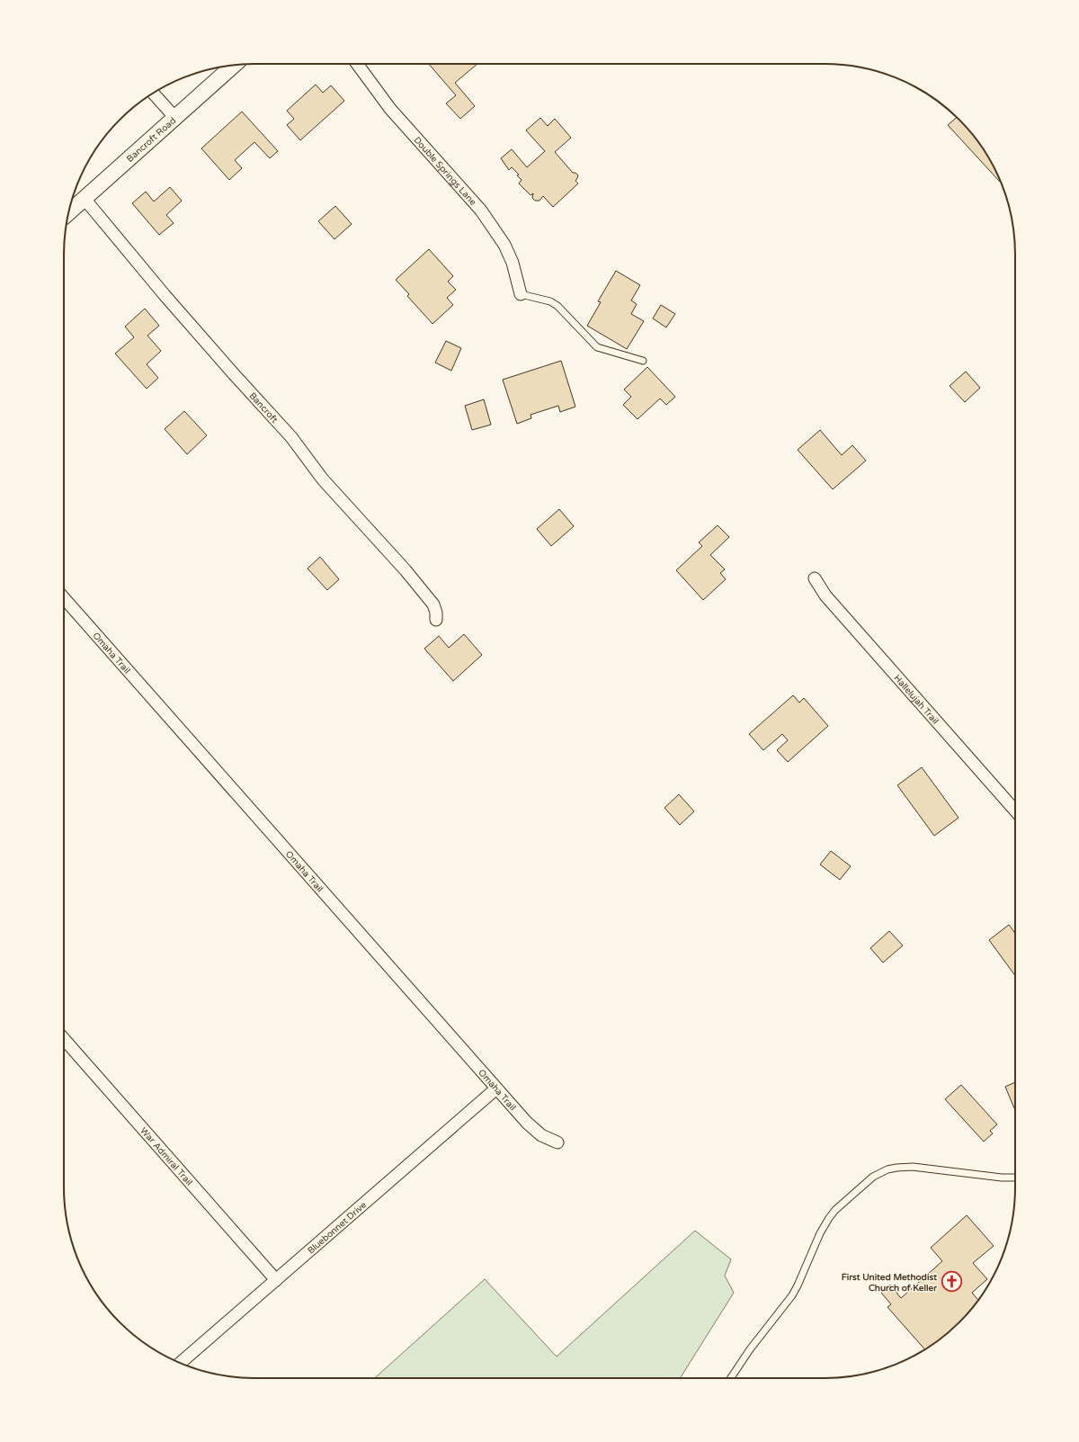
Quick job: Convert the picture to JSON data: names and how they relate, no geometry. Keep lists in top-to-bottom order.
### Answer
{
  "streets": {
    "street": [
      "Bancroft Road",
      "Double Springs Lane",
      "Bancroft",
      "Omaha Trail",
      "Hallelujah Trail",
      "War Admiral Trail",
      "Bluebonnet Drive"
    ]
  },
  "crossings": [
    ["Bancroft Road", "Bancroft"],
    ["Omaha Trail", "Bluebonnet Drive"],
    ["War Admiral Trail", "Bluebonnet Drive"]
  ],
  "places": {
    "church": ["First United Methodist Church of Keller"]
  }
}
